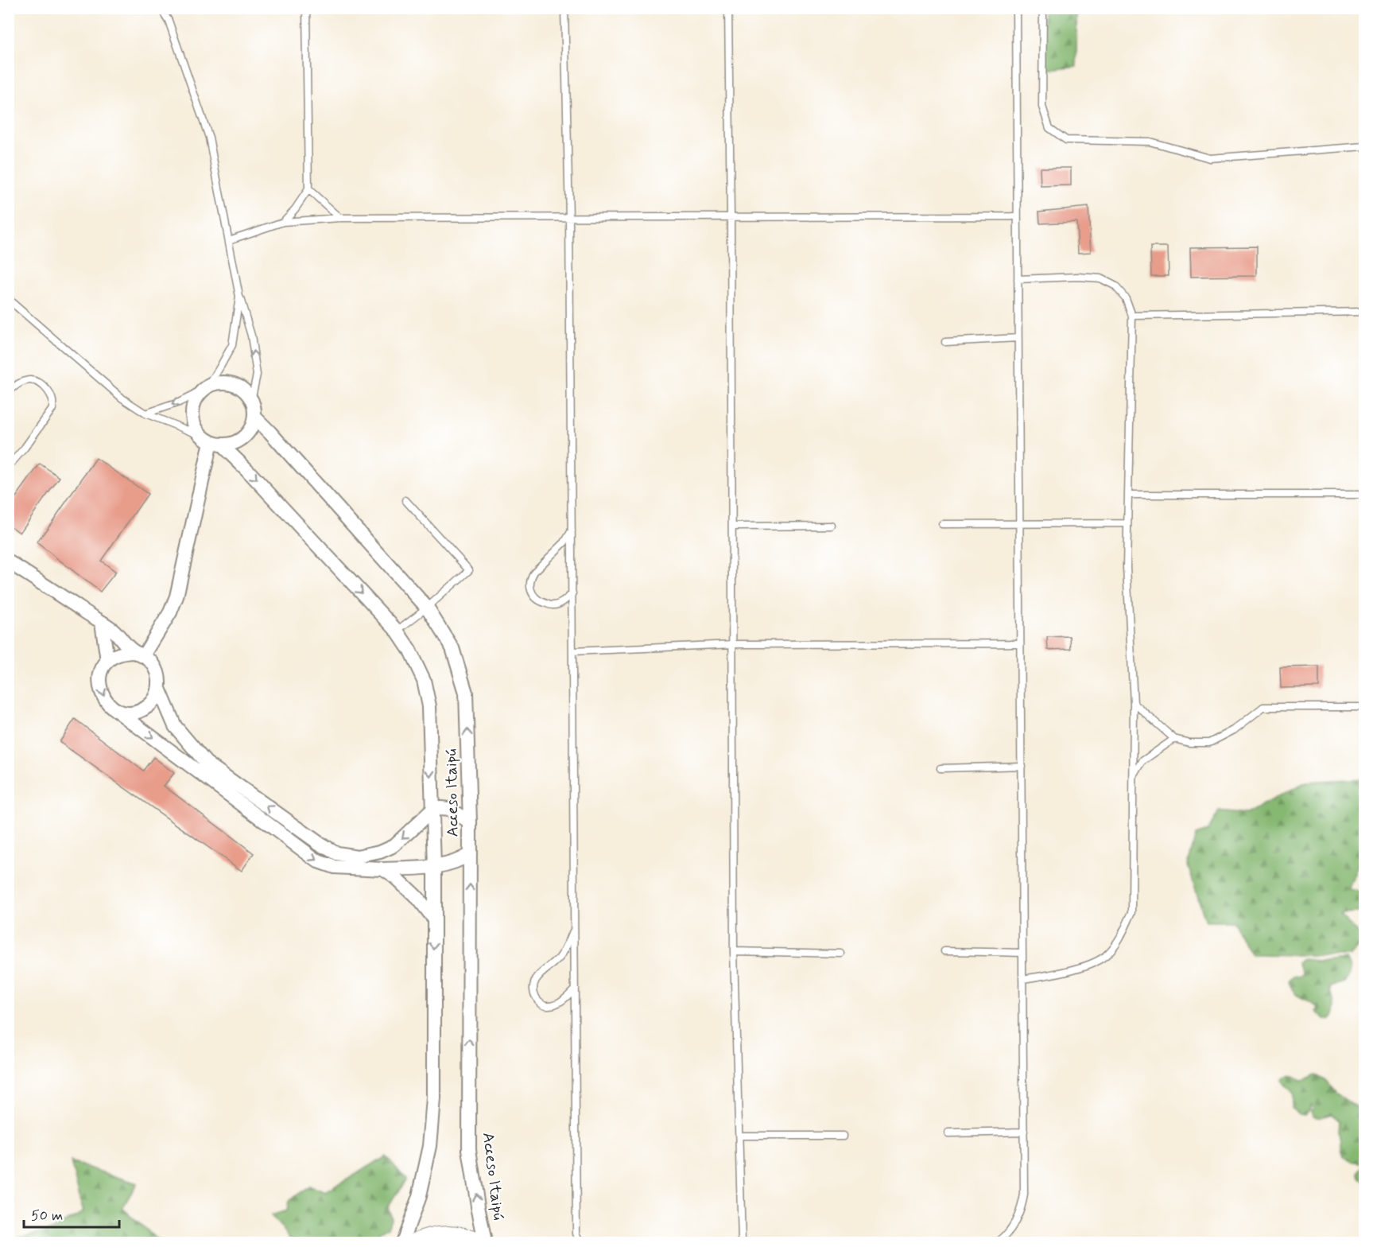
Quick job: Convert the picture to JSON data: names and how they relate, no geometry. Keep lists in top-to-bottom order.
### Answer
{
  "streets": {
    "street": ["Acceso Itaipú"]
  },
  "scale_bar": "50 m"
}
